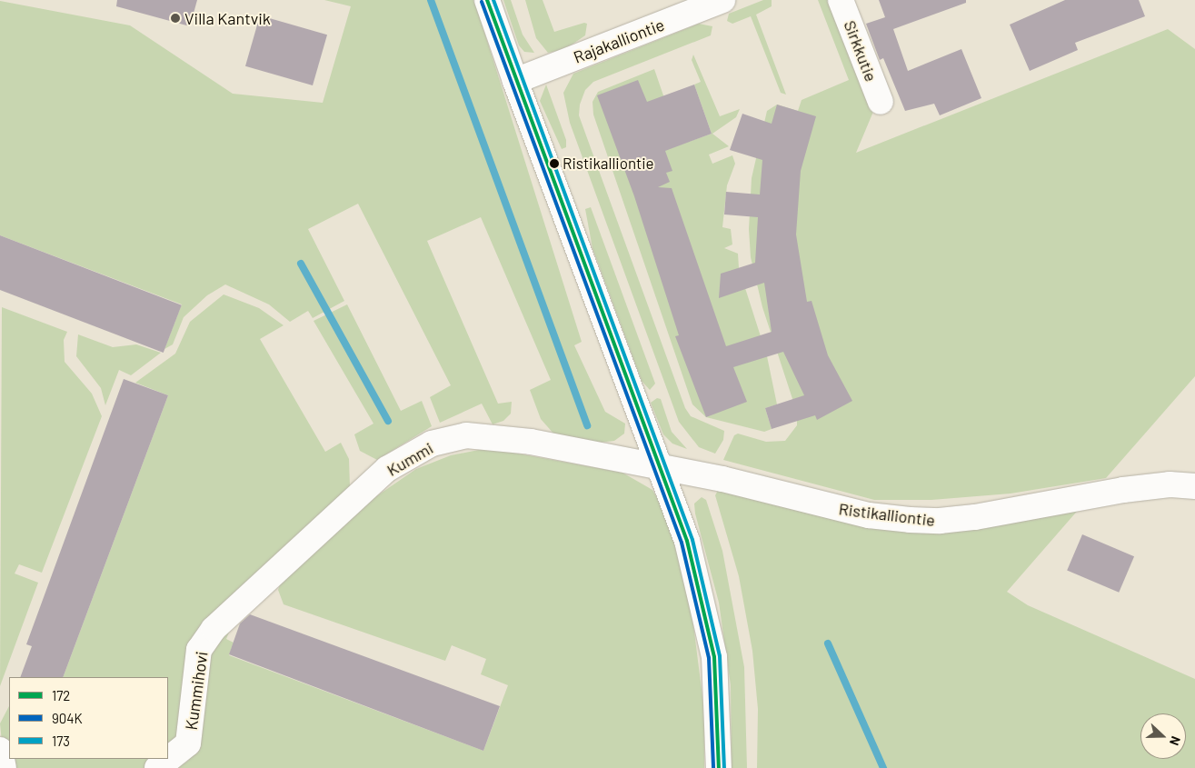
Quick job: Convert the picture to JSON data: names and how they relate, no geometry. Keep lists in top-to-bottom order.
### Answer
{
  "streets": {
    "street": [
      "Rajakalliontie",
      "Sirkkutie",
      "Kummi",
      "Ristikalliontie",
      "Kummihovi"
    ]
  },
  "crossings": [
    ["Kummi", "Ristikalliontie"],
    ["Kummi", "Kummihovi"]
  ],
  "places": ["Villa Kantvik", "Ristikalliontie"],
  "lines": ["transit line 172", "transit line 173", "transit line 904K"],
  "legend": ["172", "904K", "173"],
  "north": "right"
}
